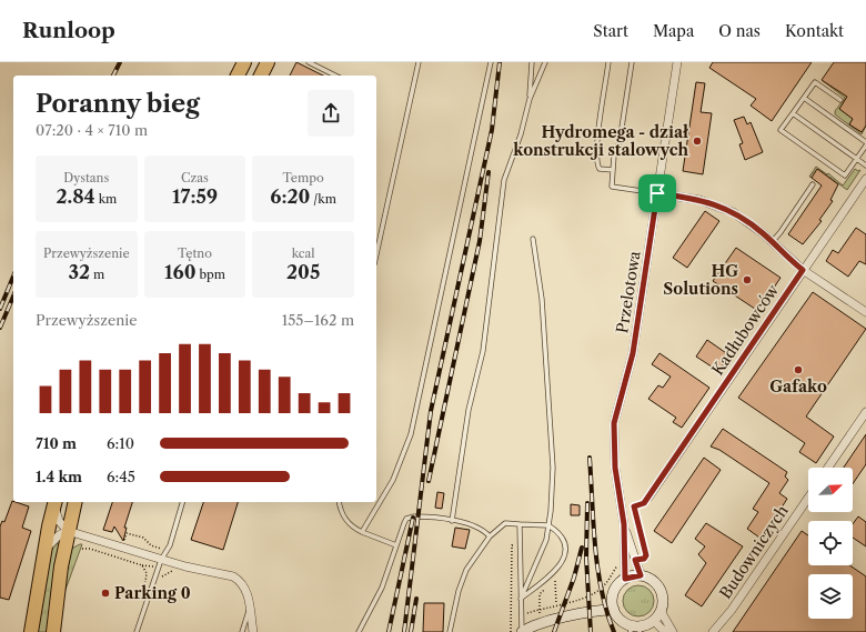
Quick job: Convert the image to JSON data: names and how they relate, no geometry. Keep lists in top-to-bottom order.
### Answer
{
  "streets": {
    "street": ["Przelotowa", "Kadłubowców", "Budowniczych"]
  },
  "places": [
    "Hydromega - dział konstrukcji stalowych",
    "HG Solutions",
    "Gafako",
    "Parking 0"
  ],
  "north": "top right",
  "page": {
    "header": "Runloop",
    "nav": [
      "Start",
      "Mapa",
      "O nas",
      "Kontakt"
    ],
    "heading": ["Poranny bieg", "07:20 · 4 × 710 m"],
    "stats": [
      ["Dystans", "2.84 km"],
      ["Czas", "17:59"],
      ["Tempo", "6:20 /km"],
      ["Przewyższenie", "32 m"],
      ["Tętno", "160 bpm"],
      ["kcal", "205"]
    ],
    "chart": ["Przewyższenie", "155–162 m"],
    "list": [
      {
        "name": "710 m",
        "note": "6:10"
      },
      {
        "name": "1.4 km",
        "note": "6:45"
      }
    ]
  }
}
